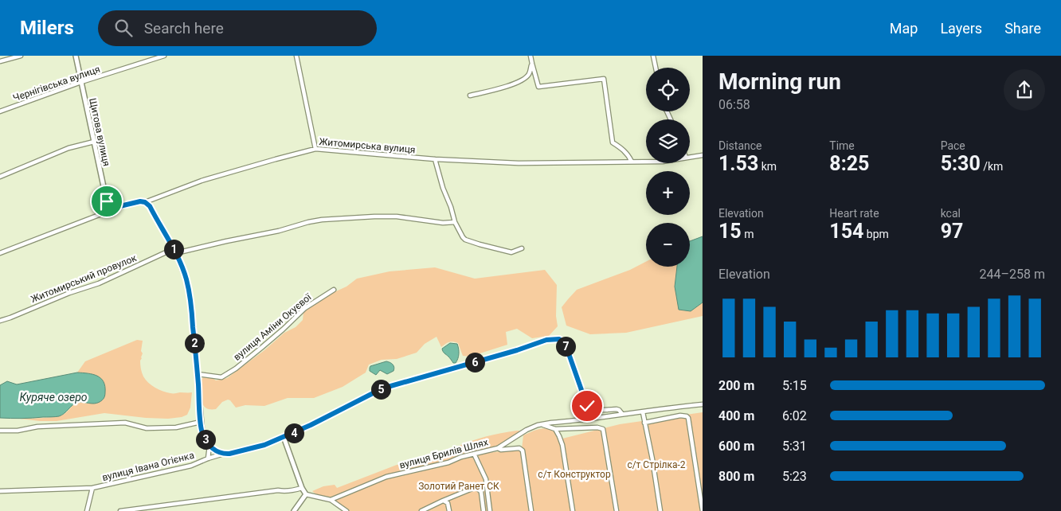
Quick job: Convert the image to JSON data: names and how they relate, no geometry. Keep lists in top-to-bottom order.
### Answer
{
  "streets": {
    "street": [
      "Чернігівська вулиця",
      "Щитова вулиця",
      "Житомирська вулиця",
      "Житомирський провулок",
      "вулиця Аміни Окуєвої",
      "вулиця Брилів Шлях",
      "вулиця Івана Огієнка"
    ]
  },
  "crossings": [
    ["Чернігівська вулиця", "Щитова вулиця"],
    ["Щитова вулиця", "Житомирська вулиця"]
  ],
  "water": ["Куряче озеро"],
  "parks": ["с/т Стрілка-2", "с/т Конструктор", "Золотий Ранет СК"],
  "page": {
    "header": "Milers",
    "search": "Search here",
    "nav": ["Map", "Layers", "Share"],
    "heading": ["Morning run", "06:58"],
    "map_buttons": ["+", "−"],
    "stats": [
      ["Distance", "1.53 km"],
      ["Time", "8:25"],
      ["Pace", "5:30 /km"],
      ["Elevation", "15 m"],
      ["Heart rate", "154 bpm"],
      ["kcal", "97"]
    ],
    "pins": [
      "1",
      "2",
      "7",
      "6",
      "5",
      "4",
      "3"
    ],
    "chart": ["Elevation", "244–258 m"],
    "list": [
      {
        "name": "200 m",
        "note": "5:15"
      },
      {
        "name": "400 m",
        "note": "6:02"
      },
      {
        "name": "600 m",
        "note": "5:31"
      },
      {
        "name": "800 m",
        "note": "5:23"
      }
    ]
  }
}
